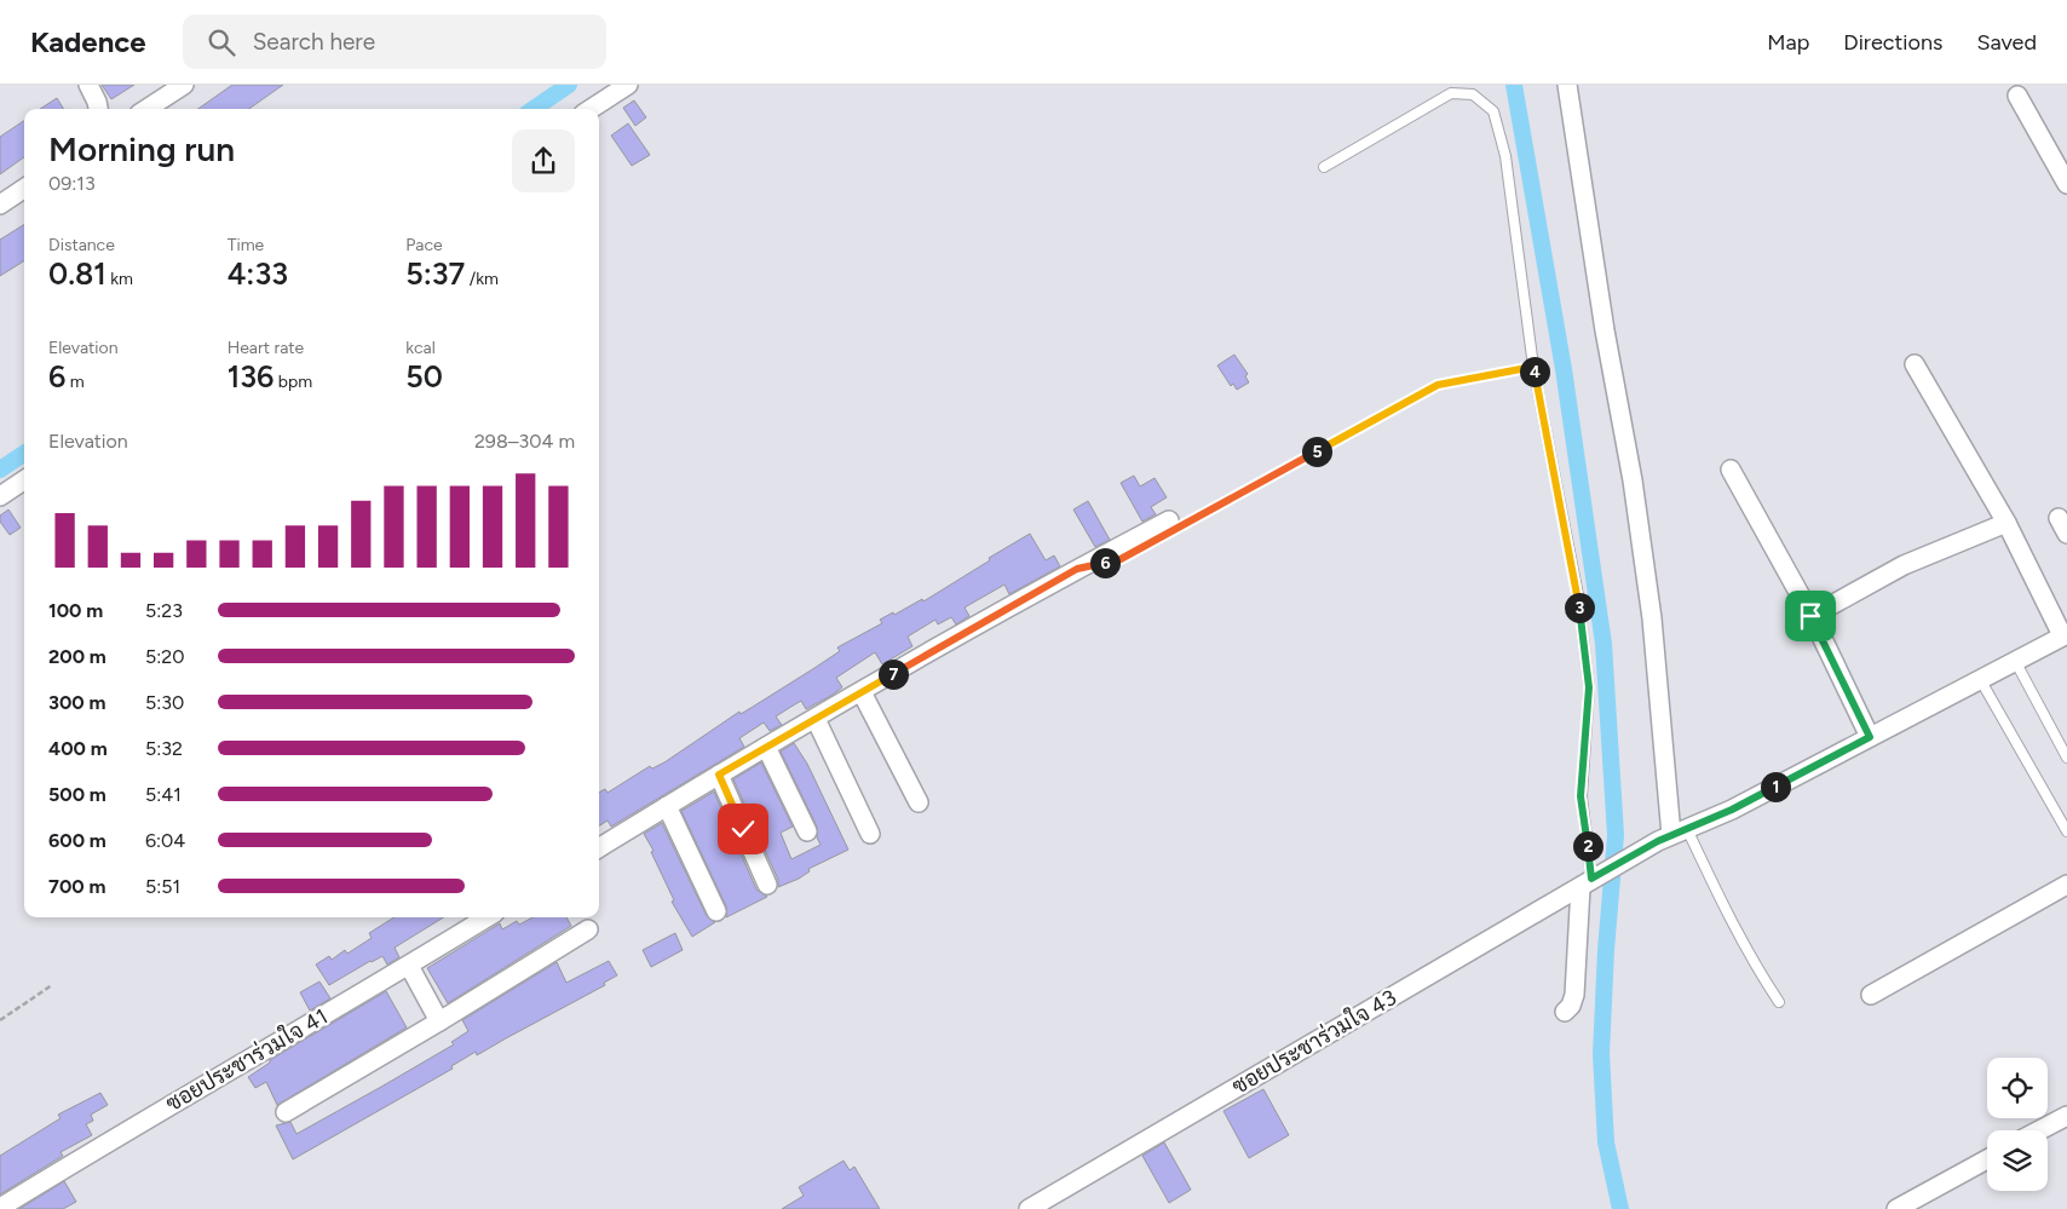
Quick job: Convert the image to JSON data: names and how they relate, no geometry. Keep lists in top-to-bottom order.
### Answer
{
  "streets": {
    "street": ["ซอยประชาร่วมใจ 43", "ซอยประชาร่วมใจ 41"]
  },
  "page": {
    "header": "Kadence",
    "search": "Search here",
    "nav": ["Map", "Directions", "Saved"],
    "heading": ["Morning run", "09:13"],
    "stats": [
      ["Distance", "0.81 km"],
      ["Time", "4:33"],
      ["Pace", "5:37 /km"],
      ["Elevation", "6 m"],
      ["Heart rate", "136 bpm"],
      ["kcal", "50"]
    ],
    "pins": [
      "4",
      "5",
      "6",
      "3",
      "7",
      "1",
      "2"
    ],
    "chart": ["Elevation", "298–304 m"],
    "list": [
      {
        "name": "100 m",
        "note": "5:23"
      },
      {
        "name": "200 m",
        "note": "5:20"
      },
      {
        "name": "300 m",
        "note": "5:30"
      },
      {
        "name": "400 m",
        "note": "5:32"
      },
      {
        "name": "500 m",
        "note": "5:41"
      },
      {
        "name": "600 m",
        "note": "6:04"
      },
      {
        "name": "700 m",
        "note": "5:51"
      }
    ]
  }
}
